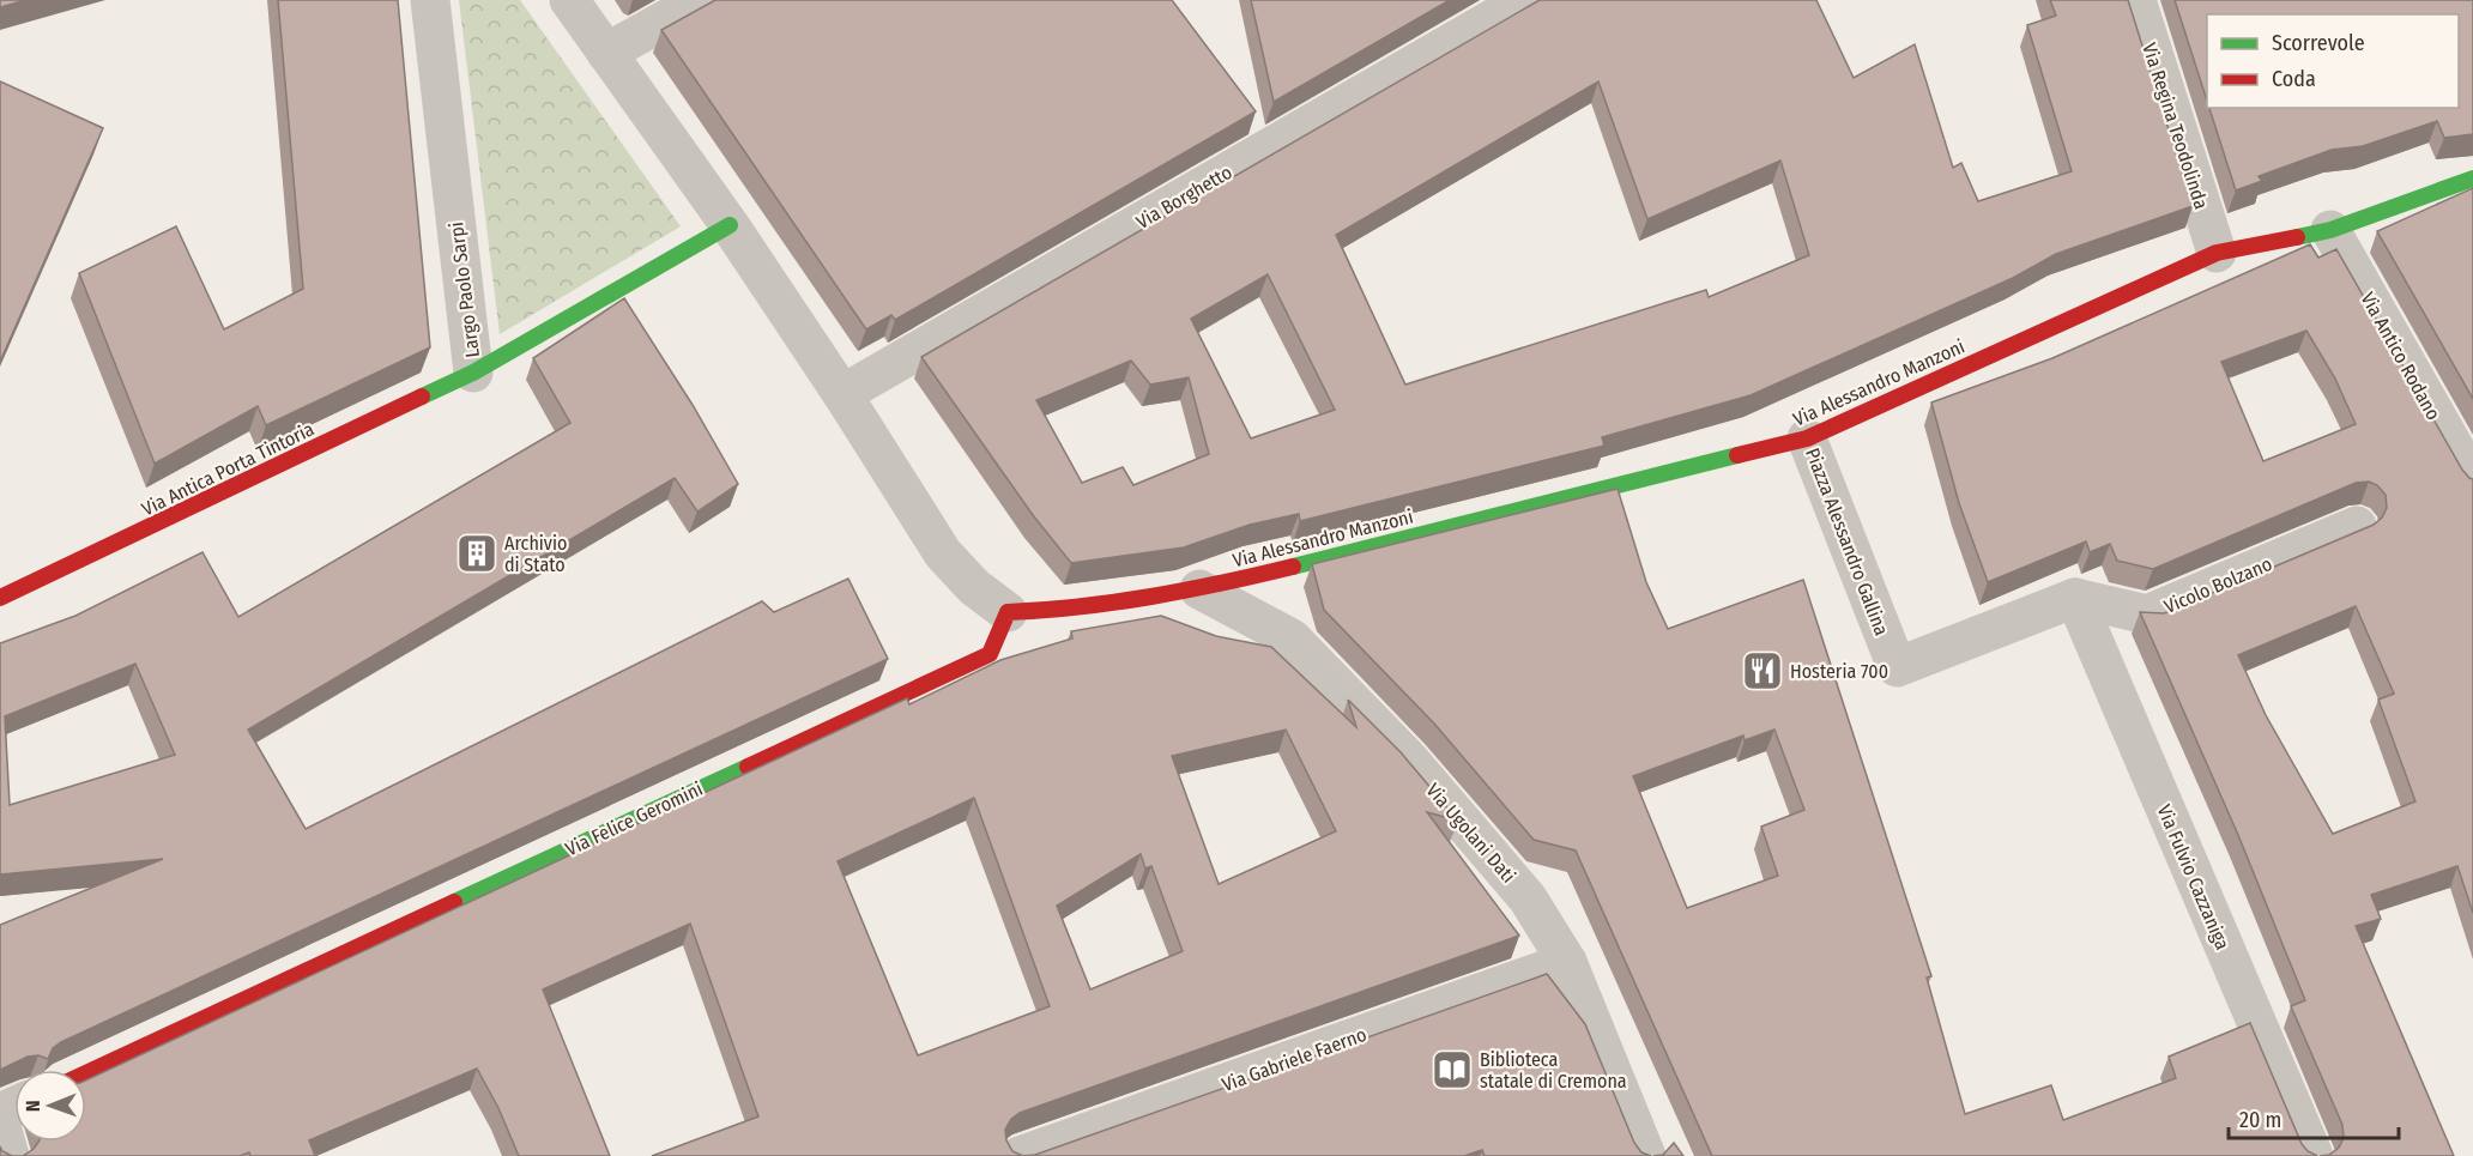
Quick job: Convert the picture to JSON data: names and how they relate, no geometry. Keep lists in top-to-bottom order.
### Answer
{
  "streets": {
    "street": [
      "Via Regina Teodolinda",
      "Via Borghetto",
      "Largo Paolo Sarpi",
      "Via Antico Rodano",
      "Via Alessandro Manzoni",
      "Via Antica Porta Tintoria",
      "Piazza Alessandro Gallina",
      "Vicolo Bolzano",
      "Via Felice Geromini",
      "Via Ugolani Dati",
      "Via Fulvio Cazzaniga",
      "Via Gabriele Faerno"
    ]
  },
  "crossings": [
    ["Via Regina Teodolinda", "Via Alessandro Manzoni"],
    ["Largo Paolo Sarpi", "Via Antica Porta Tintoria"],
    ["Via Antico Rodano", "Via Alessandro Manzoni"],
    ["Via Alessandro Manzoni", "Piazza Alessandro Gallina"],
    ["Via Alessandro Manzoni", "Via Ugolani Dati"],
    ["Piazza Alessandro Gallina", "Vicolo Bolzano"],
    ["Piazza Alessandro Gallina", "Via Fulvio Cazzaniga"],
    ["Vicolo Bolzano", "Via Fulvio Cazzaniga"],
    ["Via Ugolani Dati", "Via Gabriele Faerno"]
  ],
  "places": {
    "building": ["Archivio di Stato"],
    "restaurant": ["Hosteria 700"],
    "library": ["Biblioteca statale di Cremona"]
  },
  "legend": ["Scorrevole", "Coda"],
  "scale_bar": "20 m",
  "north": "left"
}
